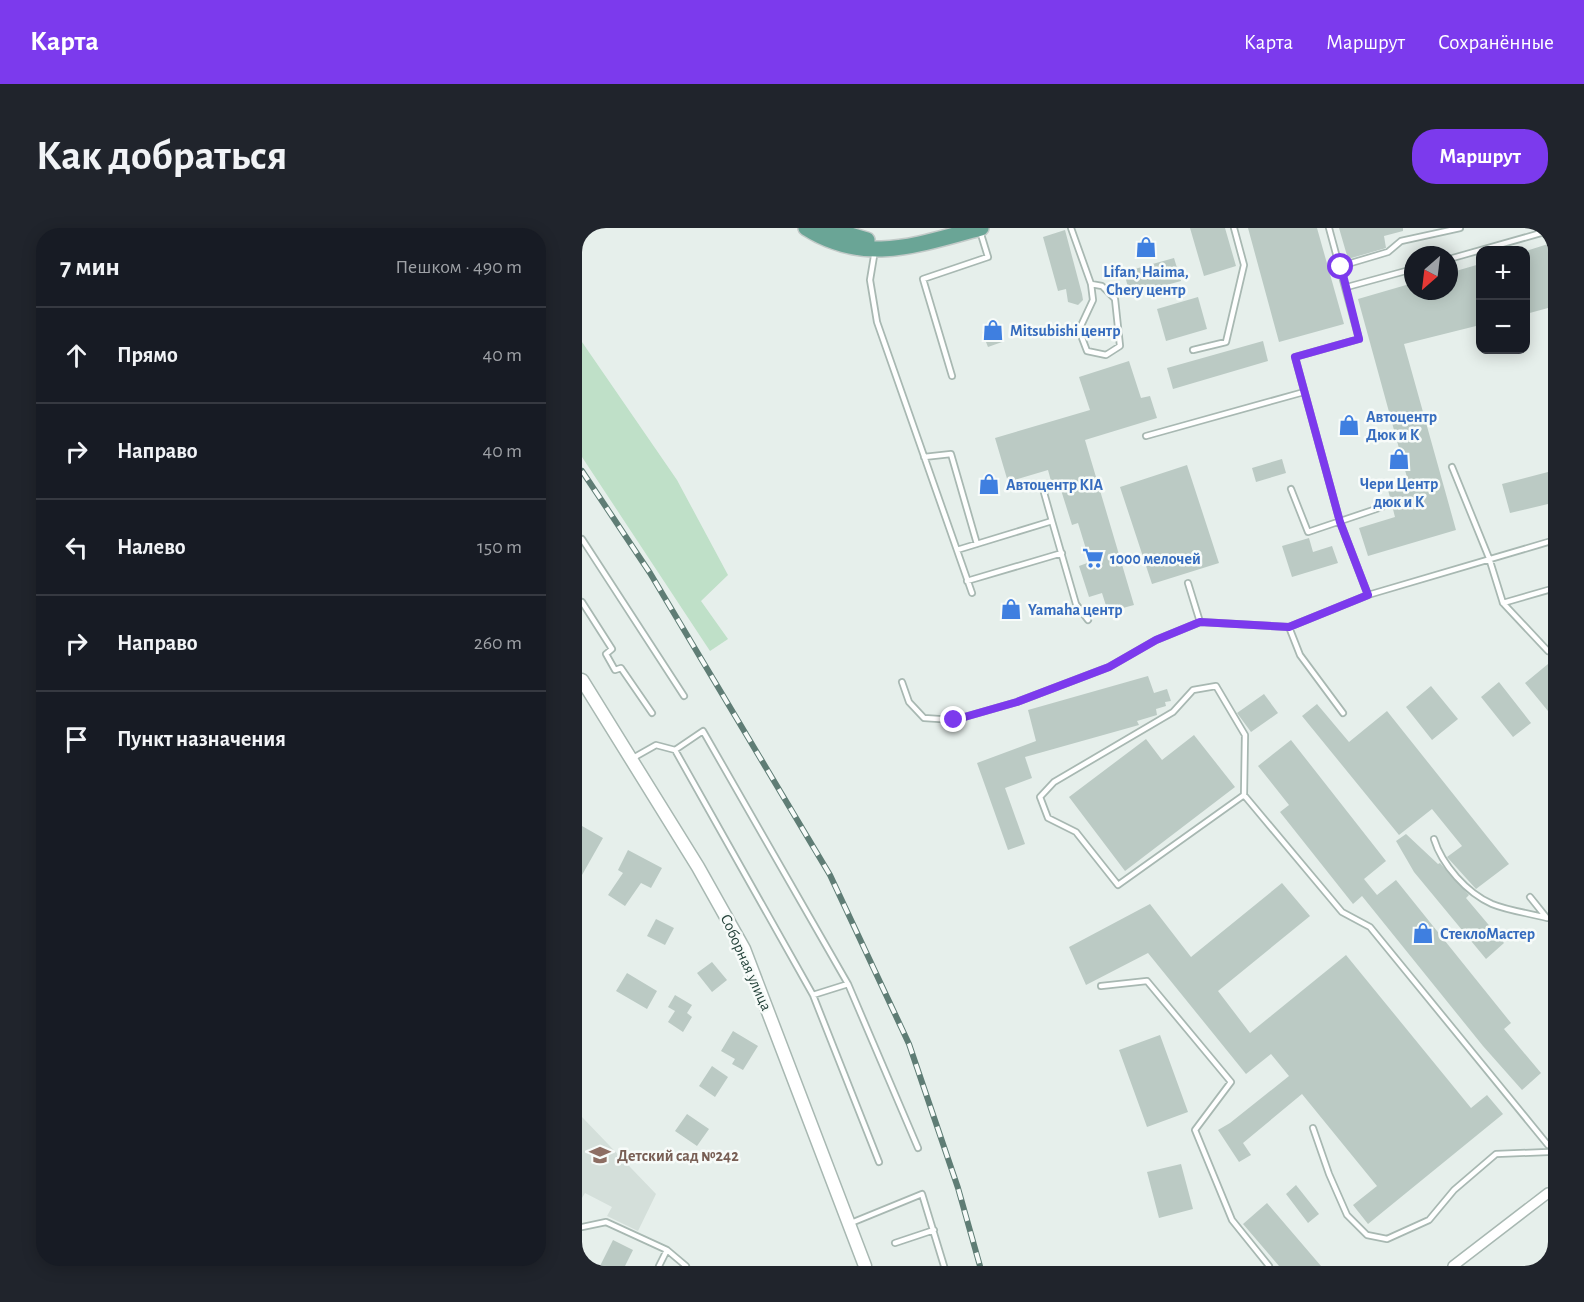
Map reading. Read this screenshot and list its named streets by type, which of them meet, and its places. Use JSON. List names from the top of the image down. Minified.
{"streets":{"street":["Соборная улица"]},"places":{"shop":["Lifan, Haima, Chery центр","Mitsubishi центр","Автоцентр Дюк и К","Чери Центр дюк и К","Автоцентр KIA","Yamaha центр","СтеклоМастер"],"supermarket":["1000 мелочей"],"school or university":["Детский сад №242"]},"north":"bottom left","page":{"header":"Карта","nav":["Карта","Маршрут","Сохранённые"],"buttons":"Маршрут","title":"Как добраться","heading":["7 мин","Пешком · 490 m"],"map_buttons":["+","−"],"list":[["Прямо","40 m"],["Направо","40 m"],["Налево","150 m"],["Направо","260 m"],"Пункт назначения"]}}
